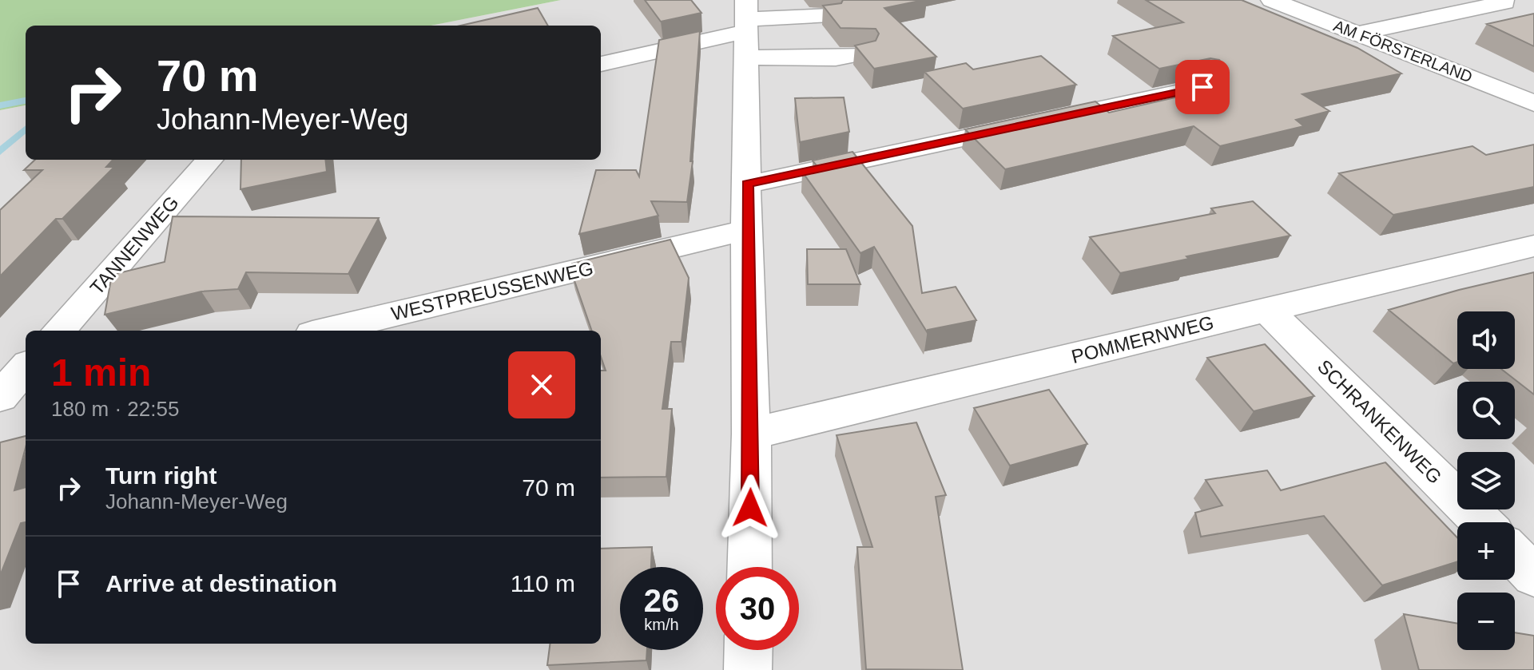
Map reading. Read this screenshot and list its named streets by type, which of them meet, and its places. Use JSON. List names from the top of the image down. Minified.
{"streets":{"street":["AM FÖRSTERLAND","TANNENWEG","WESTPREUSSENWEG","POMMERNWEG","SCHRANKENWEG"]},"crossings":[["POMMERNWEG","SCHRANKENWEG"]],"page":{"turn":["70 m","Johann-Meyer-Weg"],"map_buttons":["+","−"],"heading":["1 min","180 m · 22:55"],"list":[{"name":"Turn right","note":"Johann-Meyer-Weg","value":"70 m"},{"name":"Arrive at destination","value":"110 m"}],"speed":"26 km/h","limit":"30"}}
